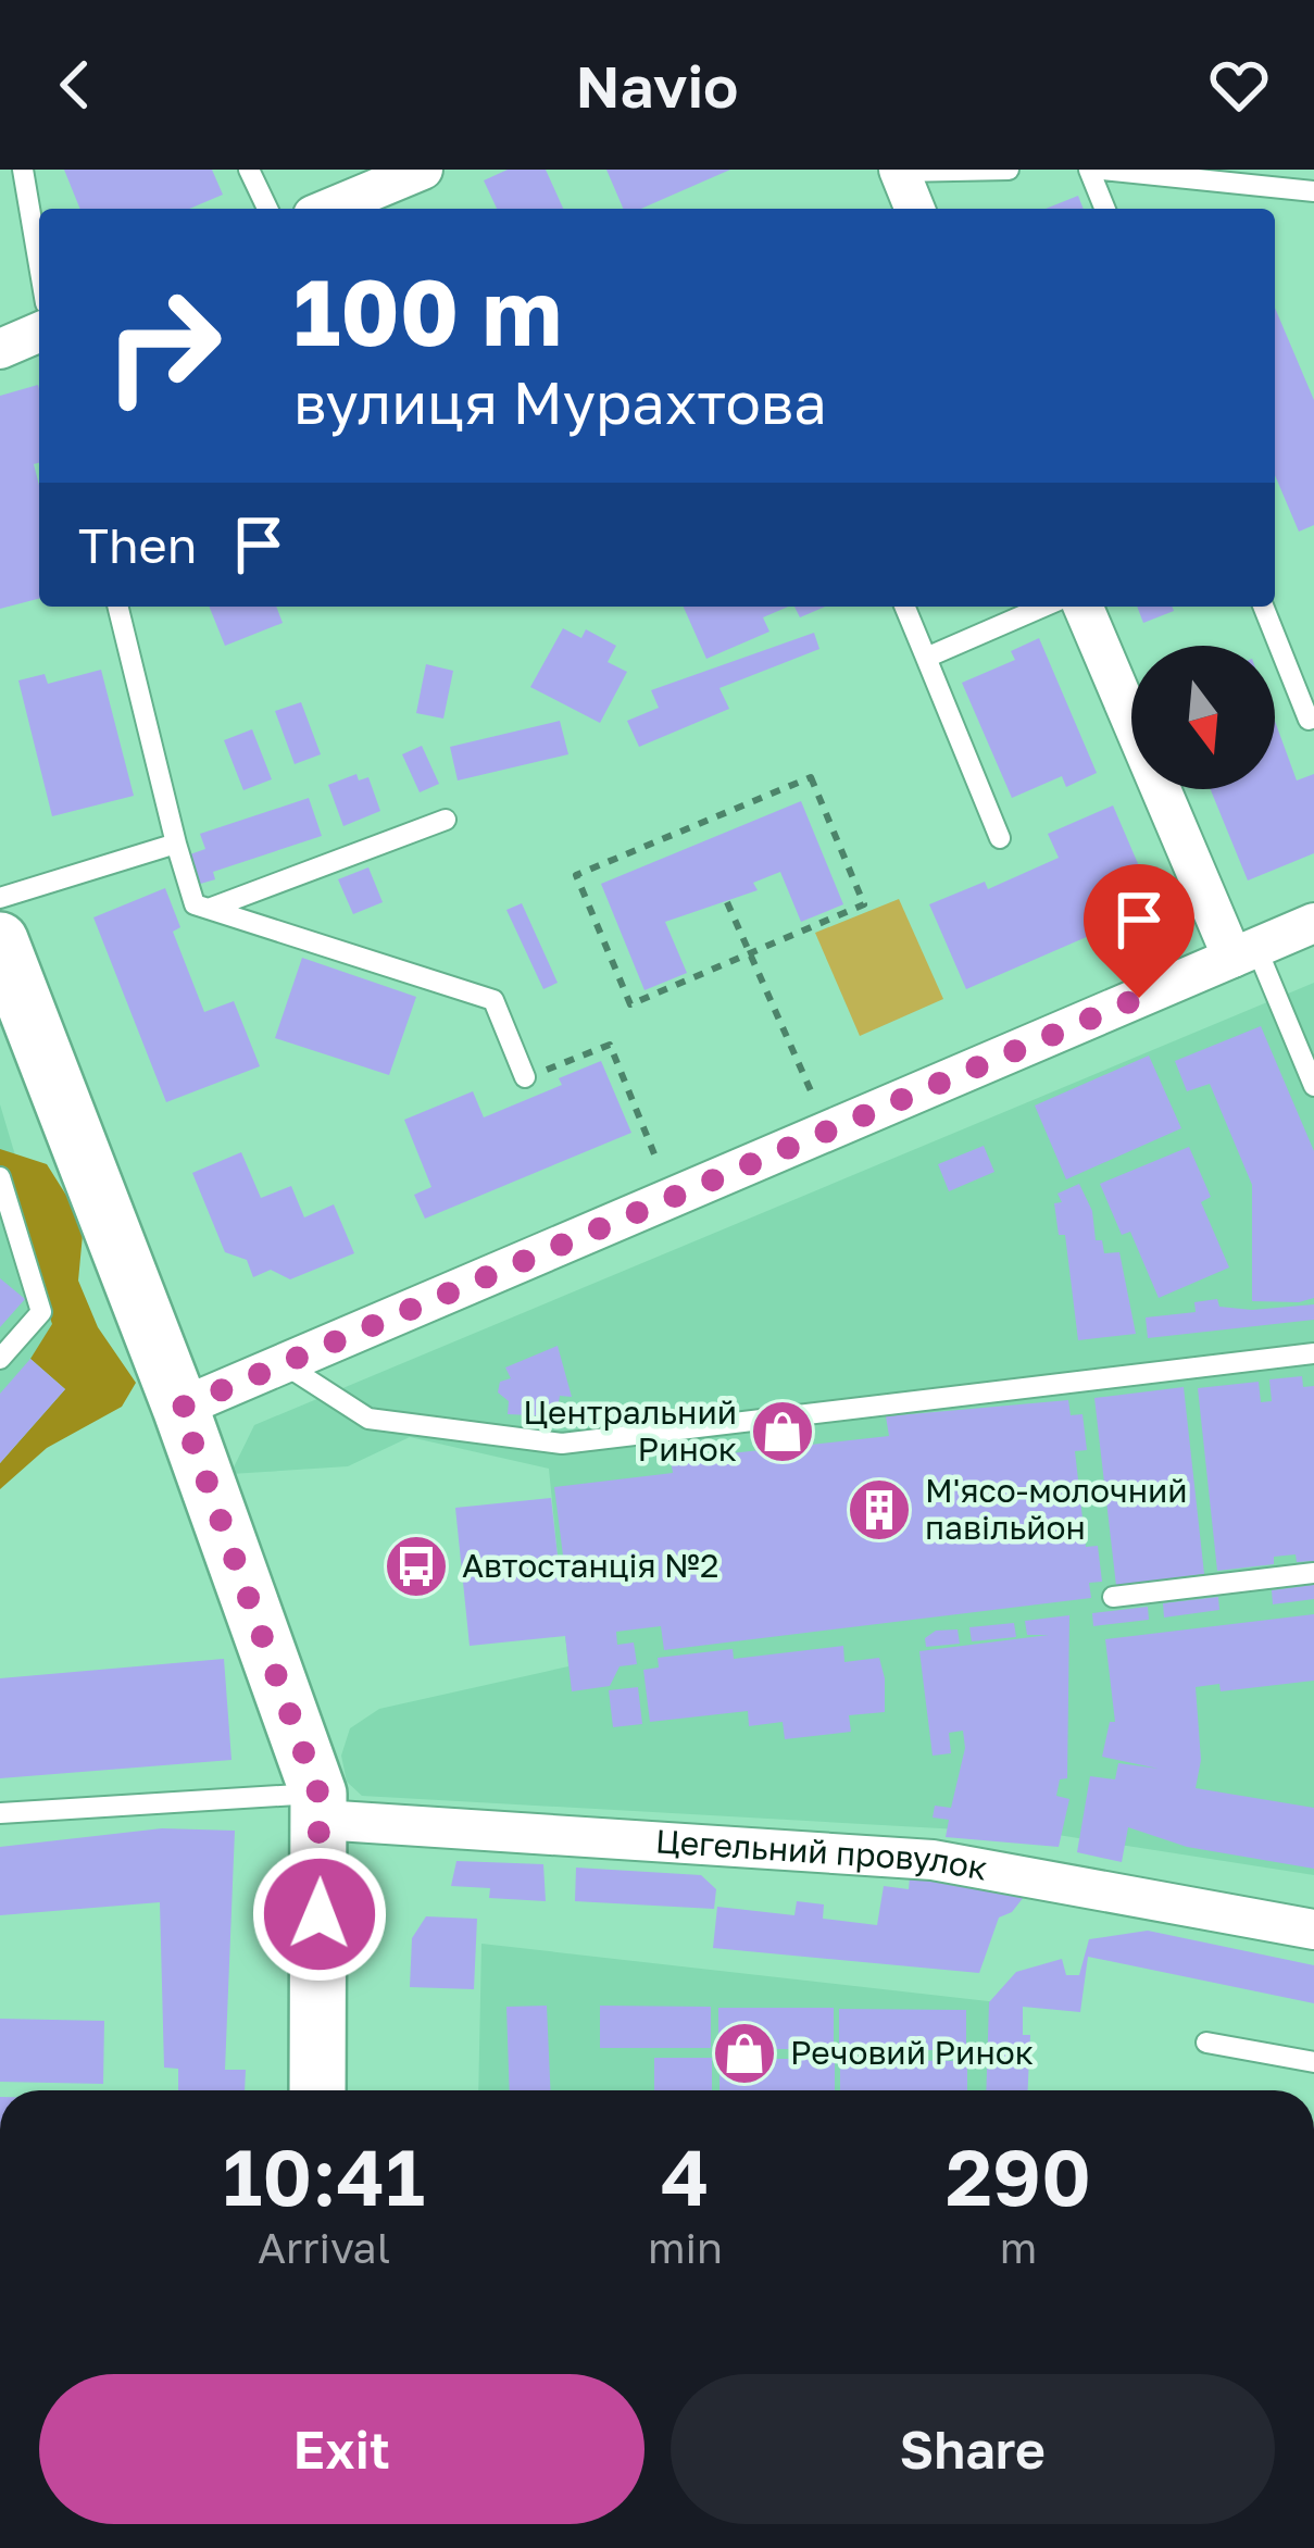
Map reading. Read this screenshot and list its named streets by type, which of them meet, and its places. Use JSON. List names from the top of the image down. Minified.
{"streets":{"street":["Цегельний провулок"]},"places":{"shop":["Центральний Ринок","Речовий Ринок"],"building":["М'ясо-молочний павільйон"],"bus stop":["Автостанція №2"]},"north":"bottom","page":{"header":"Navio","turn":["100 m","вулиця Мурахтова"],"then":"Then","eta":["10:41","Arrival","4","min","290","m"],"buttons":["Exit","Share"]}}
